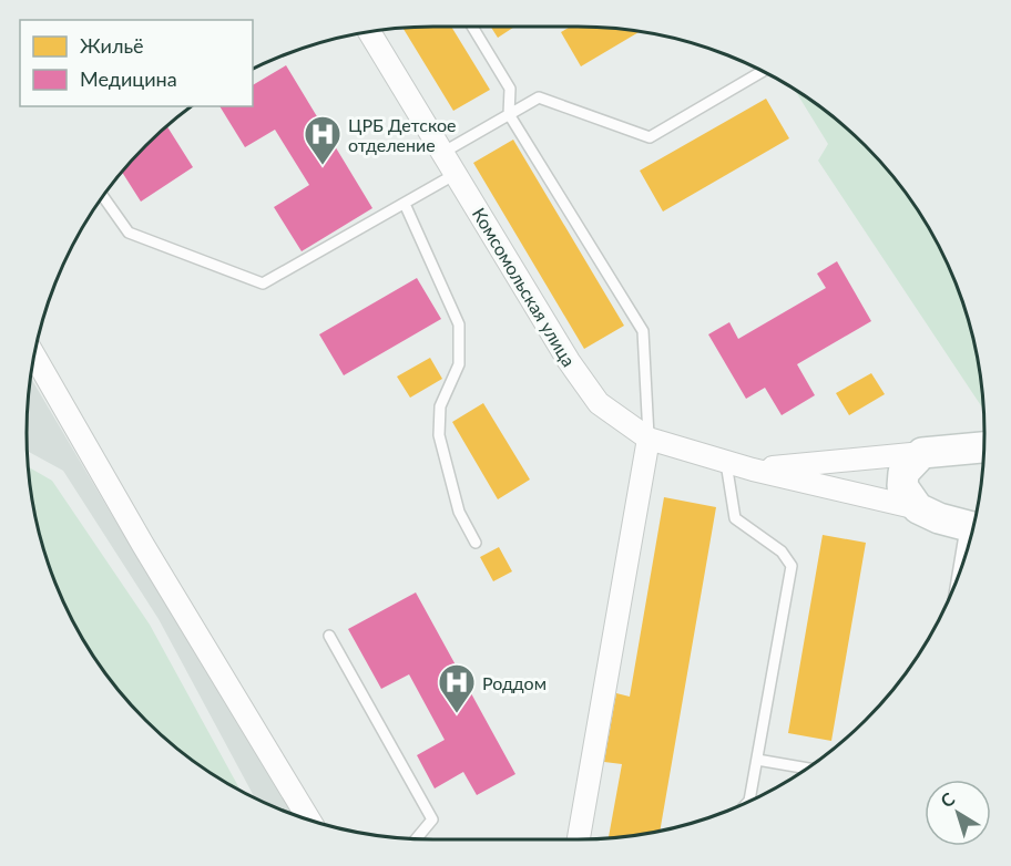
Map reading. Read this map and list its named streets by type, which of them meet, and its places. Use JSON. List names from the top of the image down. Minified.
{"streets":{"street":["Комсомольская улица"]},"places":{"hospital":["ЦРБ Детское отделение","Роддом"]},"legend":["Жильё","Медицина"],"north":"top left"}
